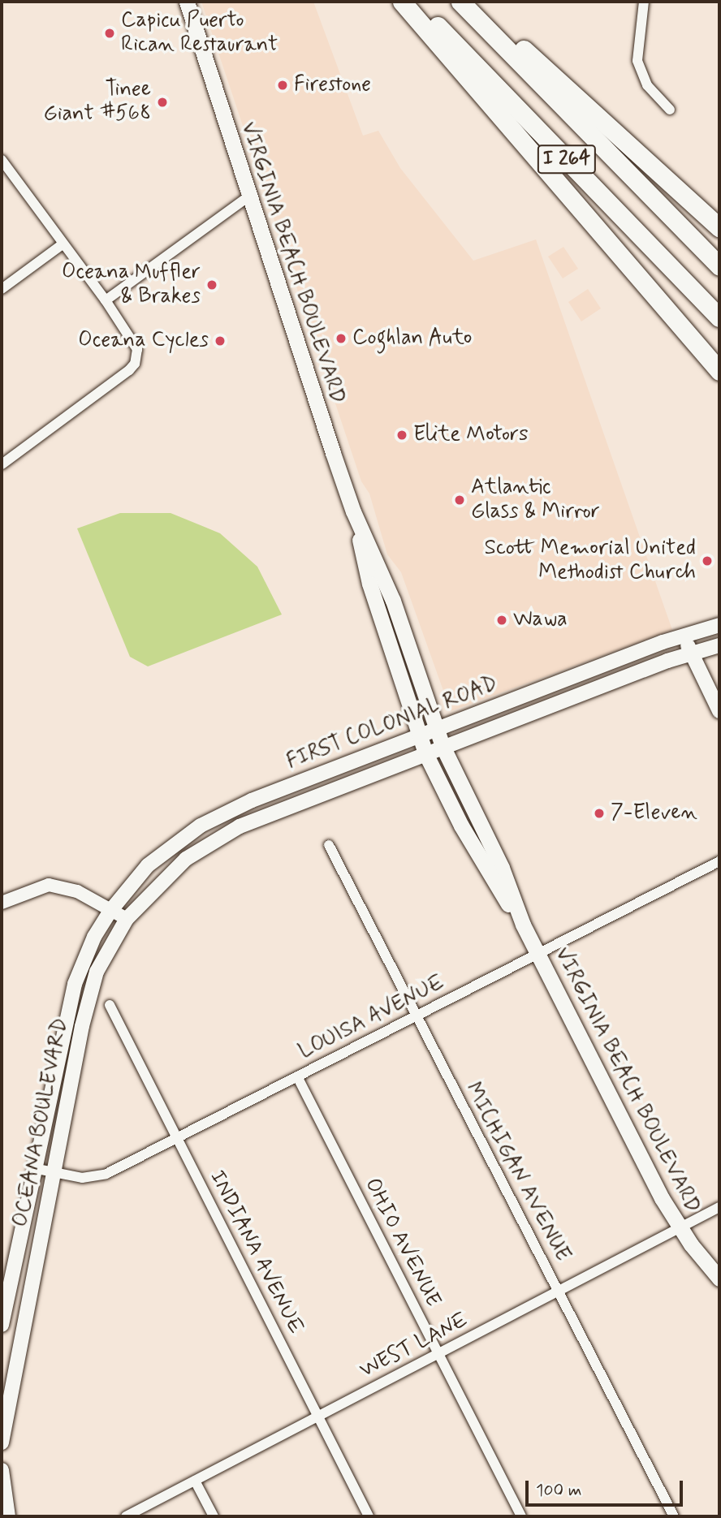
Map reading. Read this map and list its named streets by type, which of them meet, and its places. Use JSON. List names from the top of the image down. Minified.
{"streets":{"highway":["I 264"],"main road":["VIRGINIA BEACH BOULEVARD","FIRST COLONIAL ROAD","OCEANA BOULEVARD"],"street":["LOUISA AVENUE","MICHIGAN AVENUE","OHIO AVENUE","INDIANA AVENUE","WEST LANE"]},"crossings":[["VIRGINIA BEACH BOULEVARD","FIRST COLONIAL ROAD"],["VIRGINIA BEACH BOULEVARD","LOUISA AVENUE"],["VIRGINIA BEACH BOULEVARD","WEST LANE"],["FIRST COLONIAL ROAD","OCEANA BOULEVARD"],["LOUISA AVENUE","OCEANA BOULEVARD"],["LOUISA AVENUE","MICHIGAN AVENUE"],["LOUISA AVENUE","OHIO AVENUE"],["LOUISA AVENUE","INDIANA AVENUE"],["MICHIGAN AVENUE","WEST LANE"],["OHIO AVENUE","WEST LANE"],["INDIANA AVENUE","WEST LANE"]],"places":["Capicu Puerto Rican Restaurant","Firestone","Tinee Giant #568","Oceana Muffler & Brakes","Coghlan Auto","Oceana Cycles","Elite Motors","Atlantic Glass & Mirror","Scott Memorial United Methodist Church","Wawa","7-Eleven"],"scale_bar":"100 m"}
